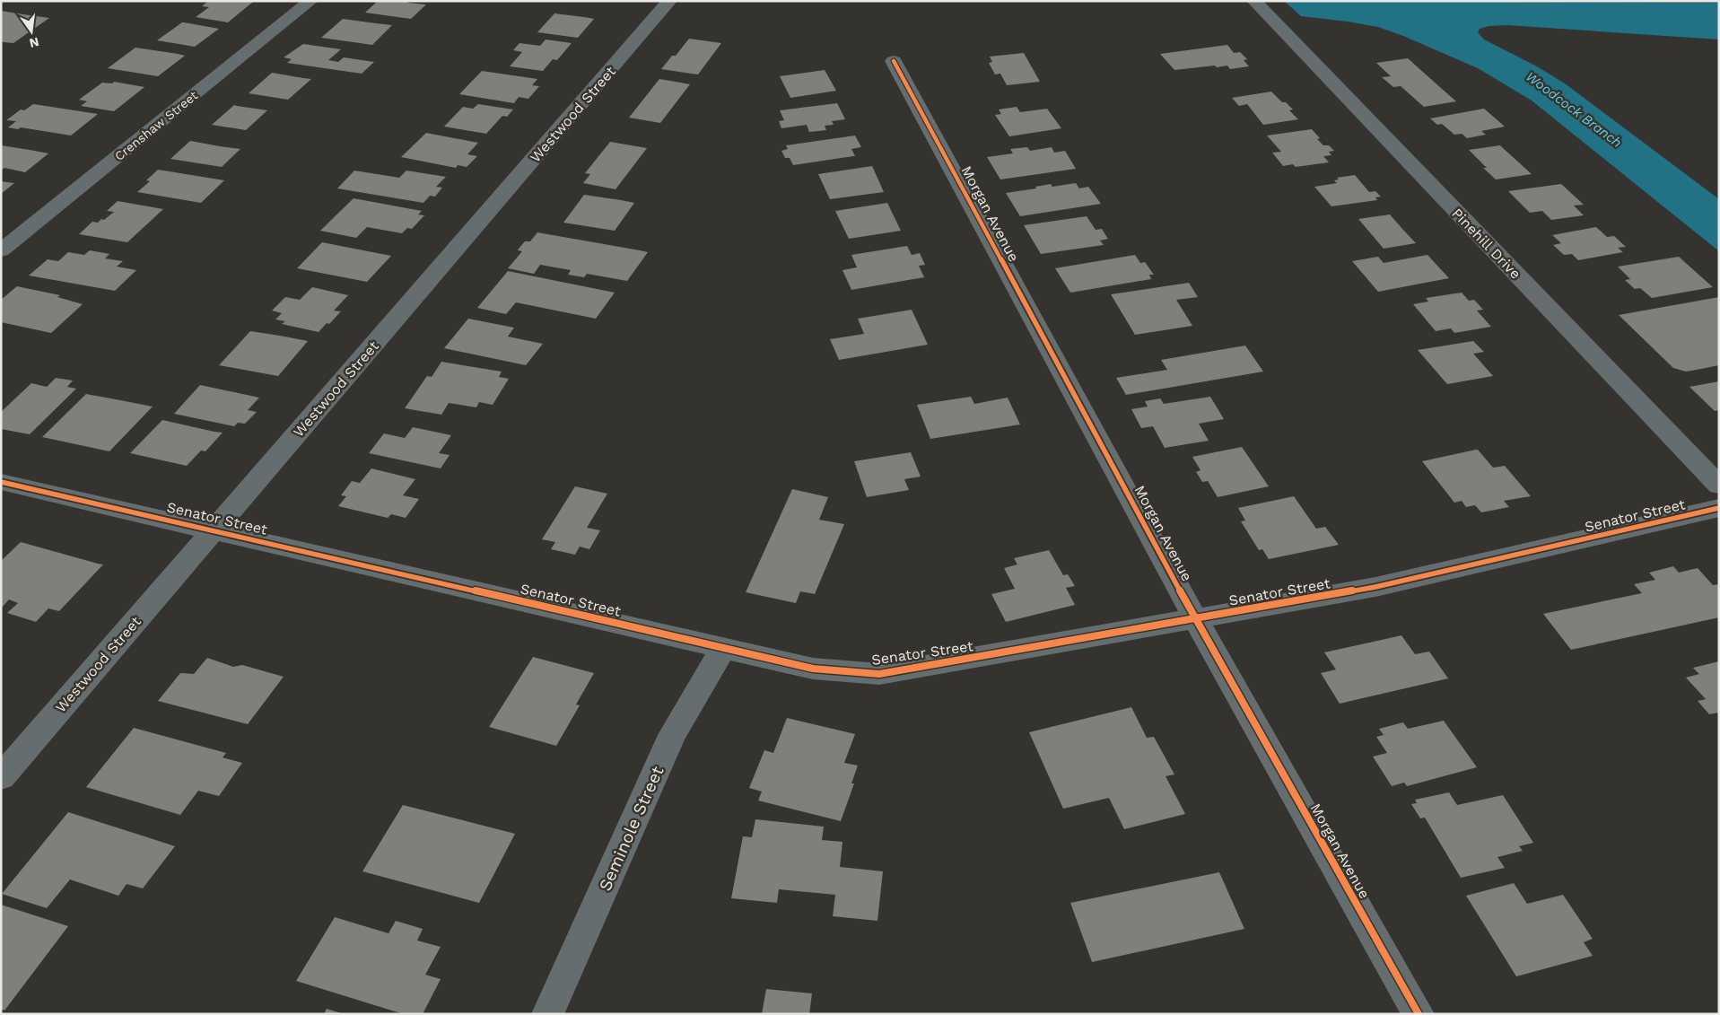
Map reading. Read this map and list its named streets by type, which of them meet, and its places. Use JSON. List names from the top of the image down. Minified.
{"streets":{"street":["Westwood Street","Crenshaw Street","Morgan Avenue","Pinehill Drive","Senator Street","Seminole Street"]},"crossings":[["Westwood Street","Senator Street"],["Morgan Avenue","Senator Street"],["Senator Street","Seminole Street"]],"water":["Woodcock Branch"],"north":"bottom"}
